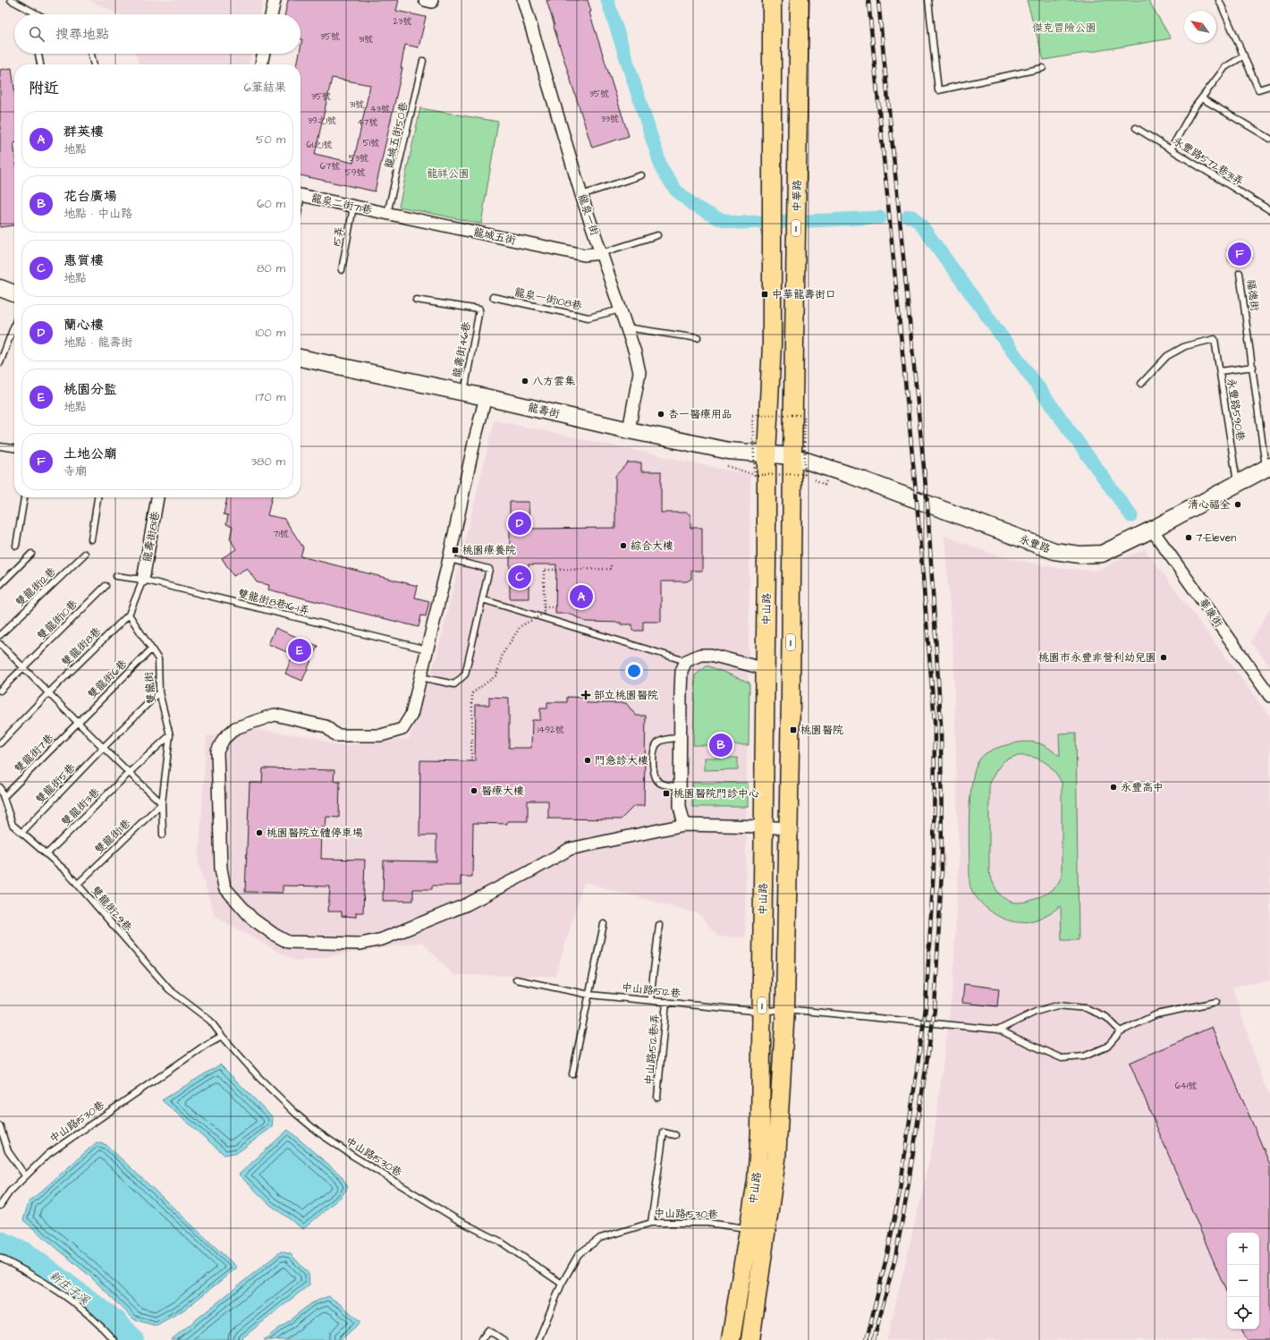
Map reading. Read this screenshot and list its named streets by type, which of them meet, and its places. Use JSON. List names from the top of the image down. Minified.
{"streets":{"main road":["中華路","1","中山路"],"street":["龍泉二街71巷","龍泉一街","龍城五街","龍壽街","龍壽街81巷","永豐路","華康街"],"lane":["龍城五街50巷","永豐路572巷31弄","15弄","福德街","龍泉一街108巷","龍壽街46巷","永豐路590巷","雙龍街12巷","雙龍街8巷16-1弄","雙龍街10巷","雙龍街8巷","雙龍街6巷","雙龍街","雙龍街7巷","雙龍街5巷","雙龍街3巷","雙龍街1巷","雙龍街29巷","中山路1512巷","中山路1512巷1弄","中山路1530巷"]},"crossings":[["龍城五街50巷","龍泉二街71巷"],["龍城五街50巷","龍城五街"],["中華路","龍壽街"],["中華路","永豐路"],["中華路","中山路"],["龍泉二街71巷","15弄"],["龍泉二街71巷","龍城五街"],["龍泉一街","龍城五街"],["龍泉一街","龍泉一街108巷"],["龍泉一街","龍壽街"],["1","龍壽街"],["1","中山路"],["福德街","永豐路"],["龍壽街46巷","龍壽街"],["永豐路590巷","永豐路"],["龍壽街","永豐路"],["龍壽街","中山路"],["龍壽街81巷","雙龍街8巷16-1弄"],["永豐路","中山路"],["永豐路","華康街"],["中山路","中山路1512巷"],["中山路","中山路1530巷"],["雙龍街8巷","雙龍街"],["雙龍街6巷","雙龍街"],["雙龍街6巷","雙龍街7巷"],["雙龍街","雙龍街5巷"],["雙龍街","雙龍街3巷"],["雙龍街","雙龍街1巷"],["雙龍街7巷","雙龍街29巷"],["雙龍街5巷","雙龍街29巷"],["雙龍街3巷","雙龍街29巷"],["雙龍街1巷","雙龍街29巷"],["雙龍街29巷","中山路1530巷"],["中山路1512巷","中山路1512巷1弄"]],"water":["新庄子溪"],"parks":["傑克冒險公園","龍祥公園"],"places":{"transit":["中華龍壽街口","桃園療養院","桃園醫院","桃園醫院門診中心"],"other":["八方雲集","杏一醫療用品","清心福全","7-Eleven","綜合大樓","桃園市永豐非營利幼兒園","門急診大樓","永豐高中","醫療大樓","桃園醫院立體停車場"],"health":["部立桃園醫院"]},"house_numbers":["23號","35號","31號","35號","35號","31號","43號","33號","39之1號","47號","51號","61之1號","53號","67號","59號","71號","1492號","641號"],"north":"top left","page":{"search":"搜尋地點","heading":["附近","6筆結果"],"list":[{"mark":"A","name":"群英樓","note":"地點","value":"50 m"},{"mark":"B","name":"花台廣場","note":"地點 · 中山路","value":"60 m"},{"mark":"C","name":"惠質樓","note":"地點","value":"80 m"},{"mark":"D","name":"蘭心樓","note":"地點 · 龍壽街","value":"100 m"},{"mark":"E","name":"桃園分監","note":"地點","value":"170 m"},{"mark":"F","name":"土地公廟","note":"寺廟","value":"380 m"}],"pins":["F","D","C","A","E","B"],"map_buttons":["+","−"]}}
